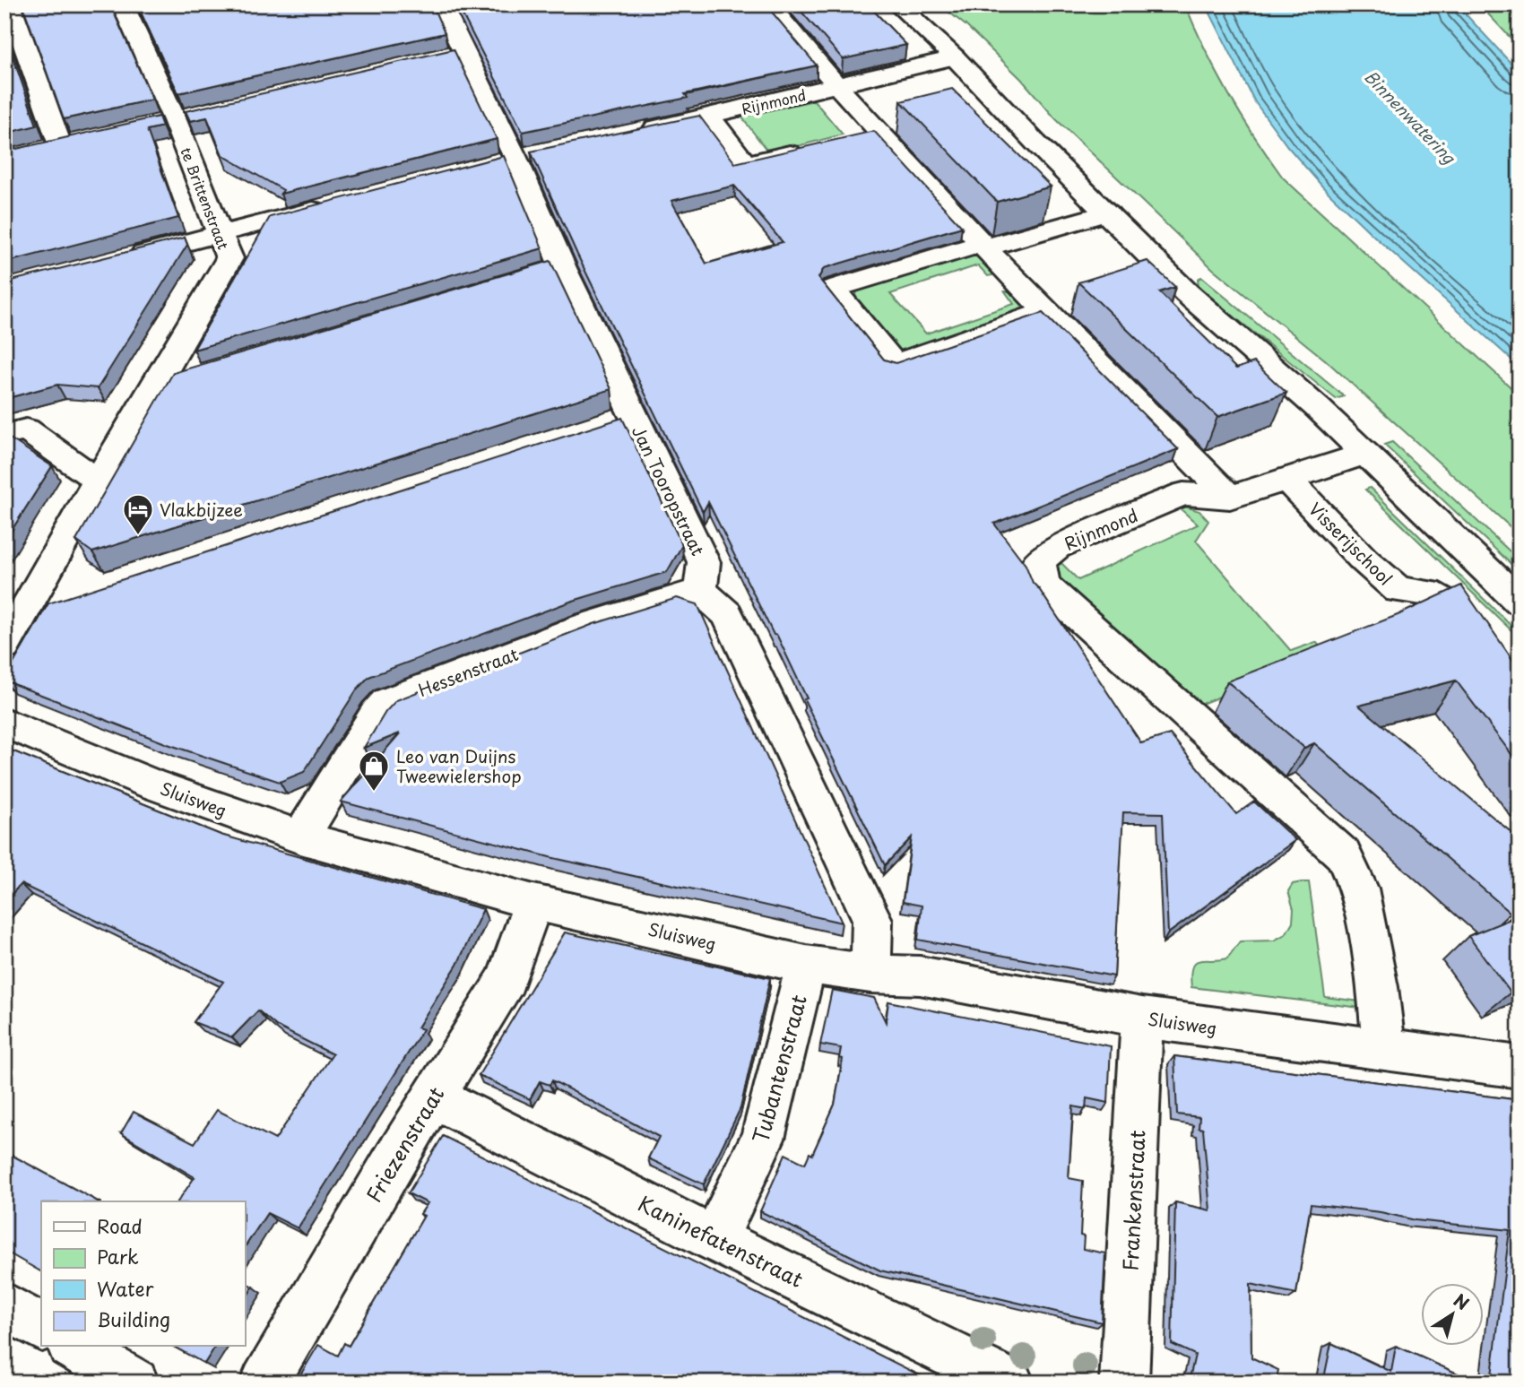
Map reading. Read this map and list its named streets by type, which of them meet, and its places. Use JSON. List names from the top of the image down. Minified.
{"streets":{"street":["Rijnmond","te Brittenstraat","Jan Tooropstraat","Visserijschool","Hessenstraat","Sluisweg","Tubantenstraat","Friezenstraat","Frankenstraat","Kaninefatenstraat"]},"crossings":[["Rijnmond","Sluisweg"],["Jan Tooropstraat","Hessenstraat"],["Hessenstraat","Sluisweg"],["Sluisweg","Tubantenstraat"],["Sluisweg","Friezenstraat"],["Sluisweg","Frankenstraat"],["Tubantenstraat","Kaninefatenstraat"],["Friezenstraat","Kaninefatenstraat"]],"water":["Binnenwatering"],"places":{"hotel":["Vlakbijzee"],"shop":["Leo van Duijns Tweewielershop"]},"legend":["Road","Park","Water","Building"],"north":"top right"}
